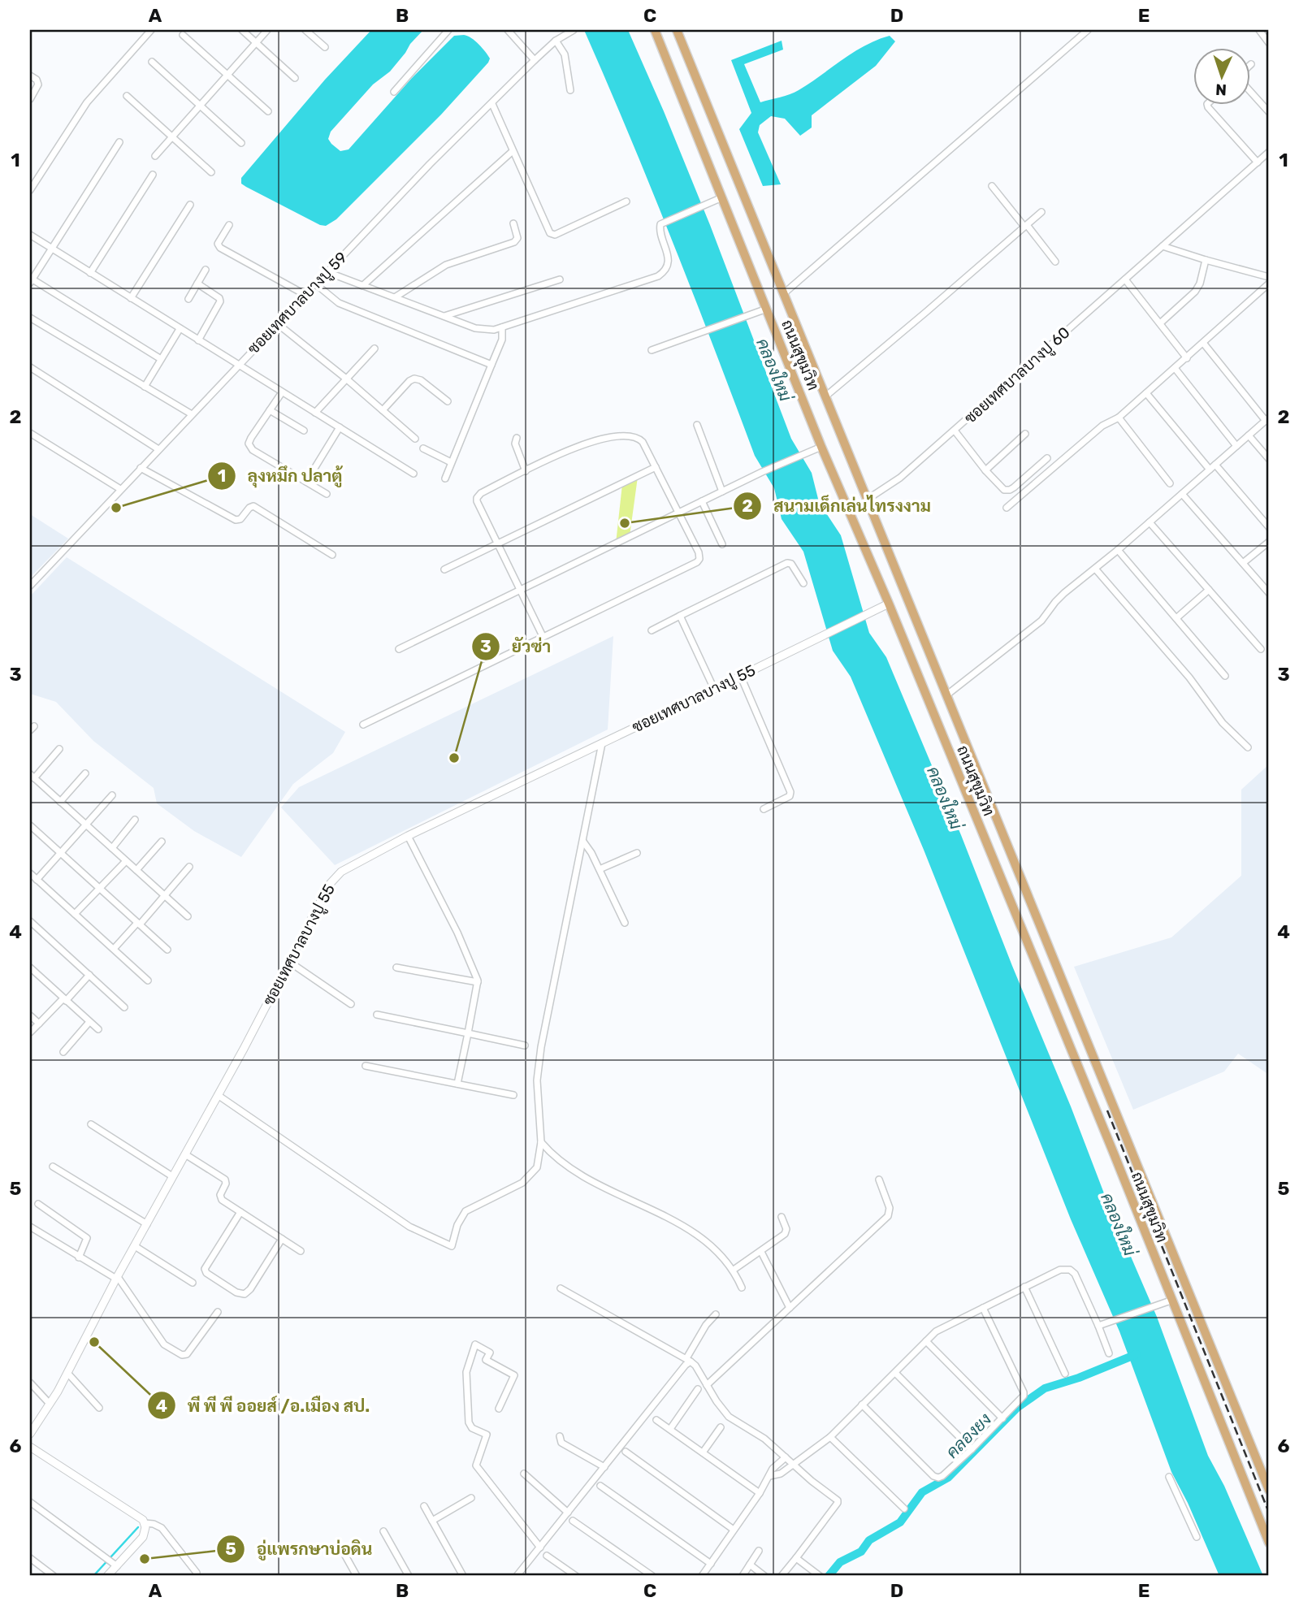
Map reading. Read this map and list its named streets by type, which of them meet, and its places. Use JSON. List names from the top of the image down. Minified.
{"streets":{"highway":["ถนนสุขุมวิท"],"street":["ซอยเทศบาลบางปู 59","ซอยเทศบาลบางปู 60","ซอยเทศบาลบางปู 55"]},"crossings":[["ถนนสุขุมวิท","ซอยเทศบาลบางปู 60"],["ถนนสุขุมวิท","ซอยเทศบาลบางปู 55"]],"water":["คลองใหม่","คลองยง"],"places":["ลุงหมึก ปลาตู้","สนามเด็กเล่นไทรงงาม","ยัวซ่า","พี พี พี ออยส์ /อ.เมือง สป.","อู่แพรกษาบ่อดิน"],"north":"bottom","grid":{"columns":["A","B","C","D","E"],"rows":["1","2","3","4","5","6"]}}
